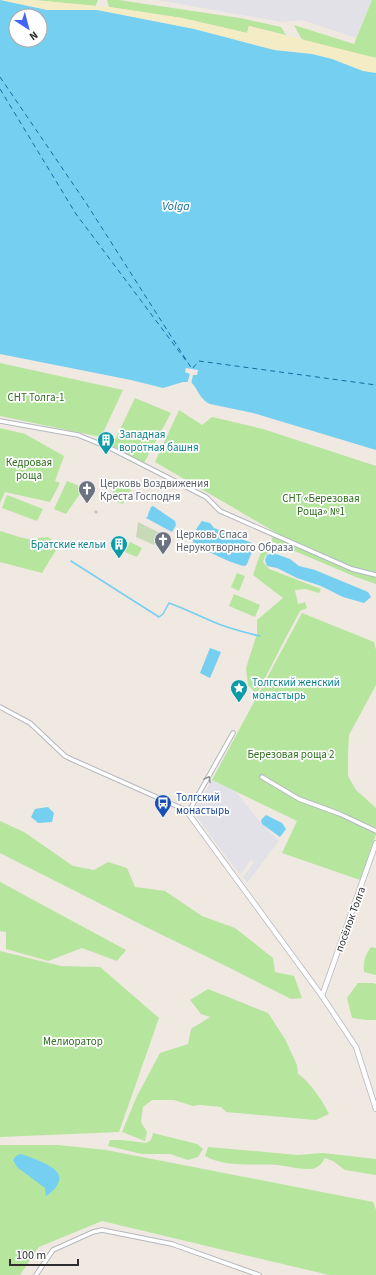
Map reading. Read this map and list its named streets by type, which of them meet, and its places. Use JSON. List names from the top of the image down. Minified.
{"streets":{"street":["посёлок Толга"]},"water":["Volga"],"parks":["СНТ Толга-1","Кедровая роща","СНТ «Березовая Роща» №1","Березовая роща 2","Мелиоратор"],"places":{"building":["Западная воротная башня","Братские кельи"],"church":["Церковь Воздвижения Креста Господня","Церковь Спаса Нерукотворного Образа"],"place":["Толгский женский монастырь"],"bus stop":["Толгский монастырь"]},"scale_bar":"100 m","north":"bottom right"}
